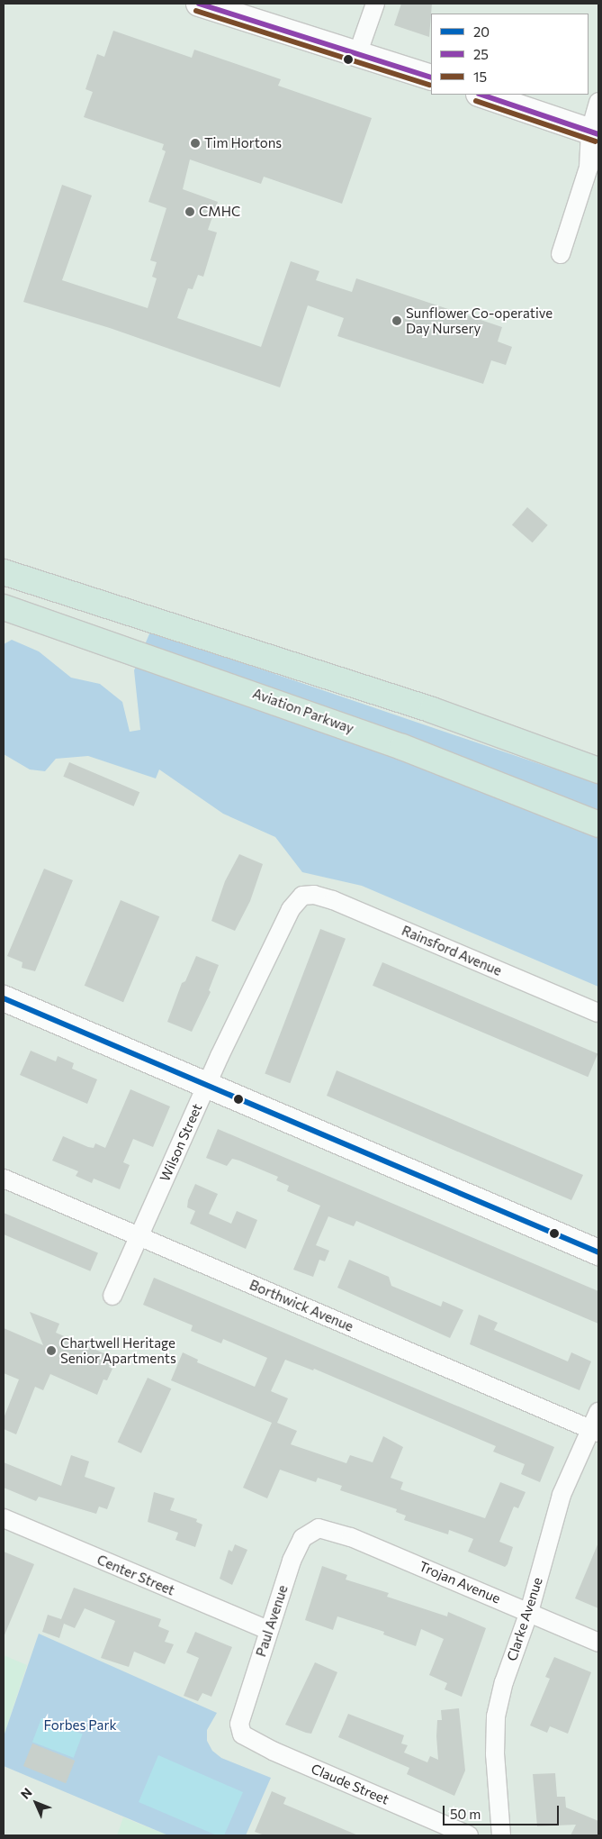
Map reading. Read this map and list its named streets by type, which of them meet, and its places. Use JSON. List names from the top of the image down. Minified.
{"streets":{"main road":["Aviation Parkway"],"street":["Rainsford Avenue","Wilson Street","Borthwick Avenue","Center Street","Trojan Avenue","Clarke Avenue","Paul Avenue","Claude Street"]},"crossings":[["Rainsford Avenue","Wilson Street"],["Wilson Street","Borthwick Avenue"],["Borthwick Avenue","Clarke Avenue"],["Center Street","Paul Avenue"],["Trojan Avenue","Clarke Avenue"],["Trojan Avenue","Paul Avenue"],["Paul Avenue","Claude Street"]],"parks":["Forbes Park"],"places":["Tim Hortons","CMHC","Sunflower Co-operative Day Nursery","Chartwell Heritage Senior Apartments"],"lines":["transit line 25","transit line 15","transit line 20"],"legend":["20","25","15"],"scale_bar":"50 m","north":"top left"}
